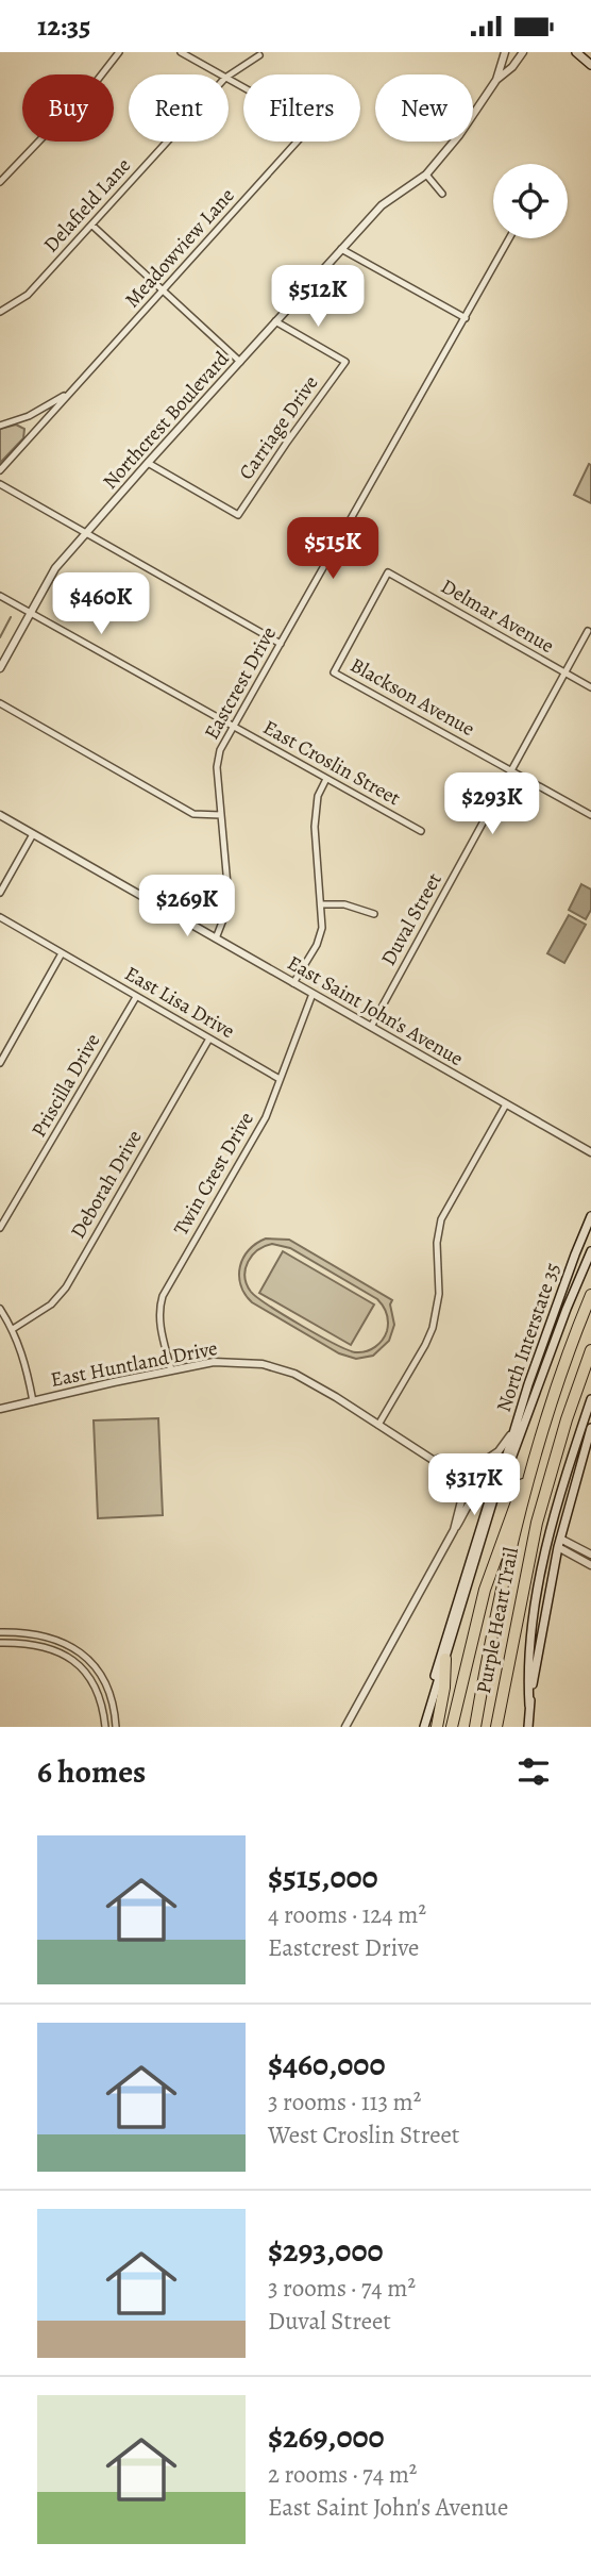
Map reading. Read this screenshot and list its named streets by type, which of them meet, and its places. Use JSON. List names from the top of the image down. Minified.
{"streets":{"highway":["Purple Heart Trail"],"main road":["North Interstate 35"],"street":["Delafield Lane","Meadowview Lane","Northcrest Boulevard","Carriage Drive","Delmar Avenue","Eastcrest Drive","Blackson Avenue","East Croslin Street","Duval Street","East Lisa Drive","East Saint John's Avenue","Priscilla Drive","Twin Crest Drive","Deborah Drive","East Huntland Drive"]},"crossings":[["Northcrest Boulevard","Carriage Drive"],["Northcrest Boulevard","East Croslin Street"],["Delmar Avenue","Blackson Avenue"],["Delmar Avenue","Duval Street"],["Eastcrest Drive","East Croslin Street"],["Eastcrest Drive","East Saint John's Avenue"],["Blackson Avenue","Duval Street"],["Duval Street","East Saint John's Avenue"],["East Lisa Drive","Priscilla Drive"],["East Lisa Drive","Twin Crest Drive"],["East Lisa Drive","Deborah Drive"],["East Saint John's Avenue","Twin Crest Drive"],["Twin Crest Drive","East Huntland Drive"]],"page":{"status":"12:35","chip":["Buy","Rent","Filters","New"],"price":["$512K","$515K","$460K","$293K","$269K","$317K"],"heading":"6 homes","list":[{"name":"$515,000","note":"4 rooms · 124 m² · Eastcrest Drive"},{"name":"$460,000","note":"3 rooms · 113 m² · West Croslin Street"},{"name":"$293,000","note":"3 rooms · 74 m² · Duval Street"},{"name":"$269,000","note":"2 rooms · 74 m² · East Saint John's Avenue"}]}}
